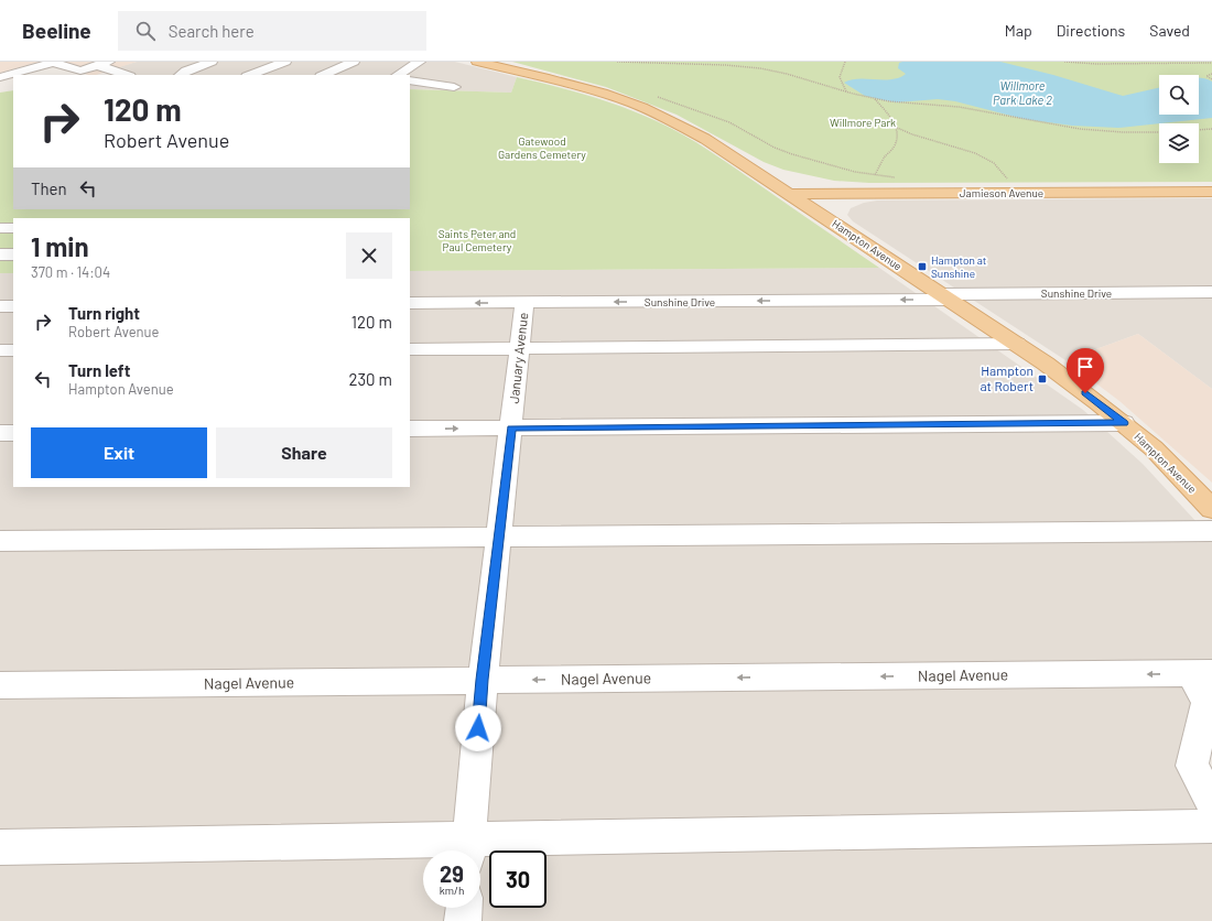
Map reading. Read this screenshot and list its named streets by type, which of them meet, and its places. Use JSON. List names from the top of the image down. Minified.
{"streets":{"main road":["Jamieson Avenue","Hampton Avenue"],"street":["Sunshine Drive","January Avenue","Nagel Avenue"]},"crossings":[["Jamieson Avenue","Hampton Avenue"],["Hampton Avenue","Sunshine Drive"],["Sunshine Drive","January Avenue"],["January Avenue","Nagel Avenue"]],"water":["Willmore Park Lake 2"],"parks":["Willmore Park","Gatewood Gardens Cemetery","Saints Peter and Paul Cemetery"],"places":{"transit":["Hampton at Sunshine","Hampton at Robert"]},"page":{"header":"Beeline","search":"Search here","nav":["Map","Directions","Saved"],"turn":["120 m","Robert Avenue"],"then":"Then","heading":["1 min","370 m · 14:04"],"list":[{"name":"Turn right","note":"Robert Avenue","value":"120 m"},{"name":"Turn left","note":"Hampton Avenue","value":"230 m"}],"buttons":["Exit","Share"],"speed":"29 km/h","limit":"30"}}
